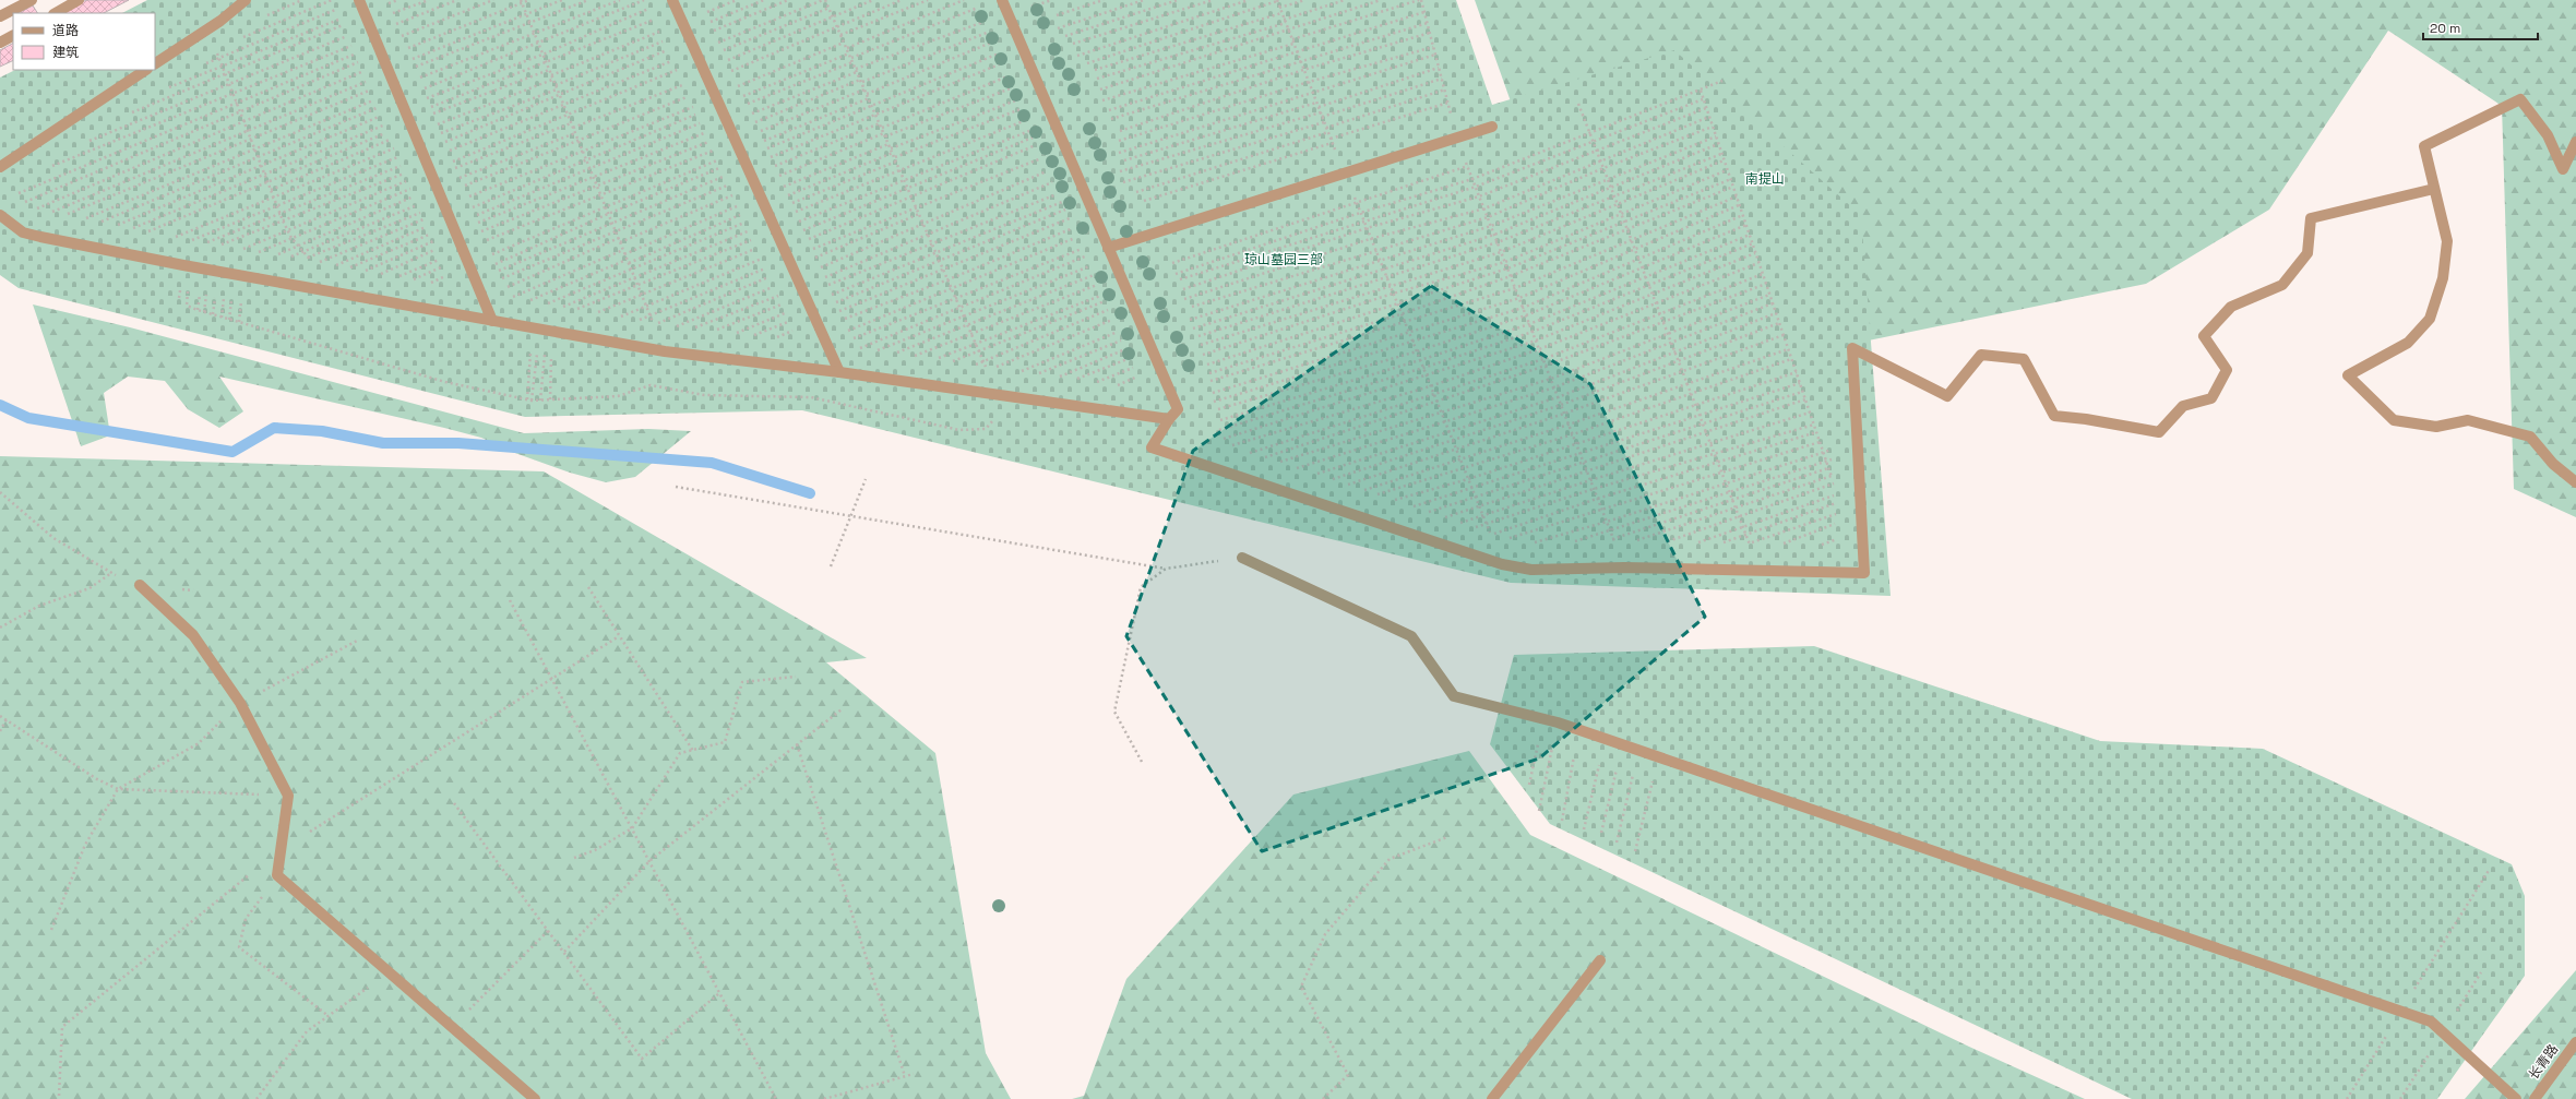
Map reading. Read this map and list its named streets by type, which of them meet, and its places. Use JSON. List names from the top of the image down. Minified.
{"streets":{"street":["长青路"]},"parks":["南提山","琼山墓园三部"],"legend":["道路","建筑"],"scale_bar":"20 m"}
